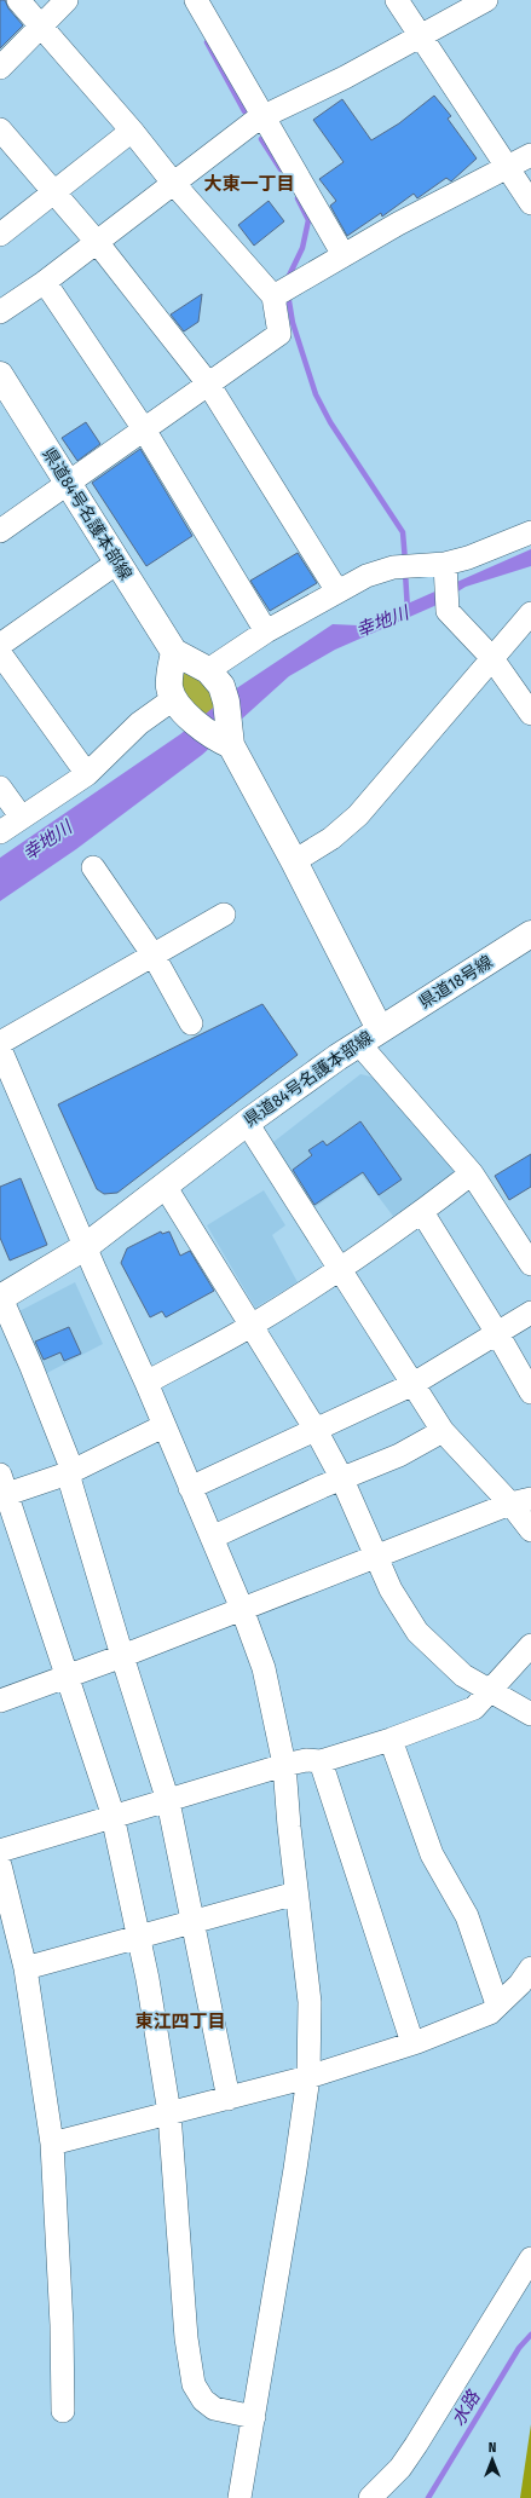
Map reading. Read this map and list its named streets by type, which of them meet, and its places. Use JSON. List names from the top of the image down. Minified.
{"streets":{"main road":["県道84号名護本部線","県道18号線"]},"crossings":[["県道84号名護本部線","県道18号線"]],"districts":["大東一丁目","東江四丁目"],"water":["幸地川","水路"],"north":"top"}
